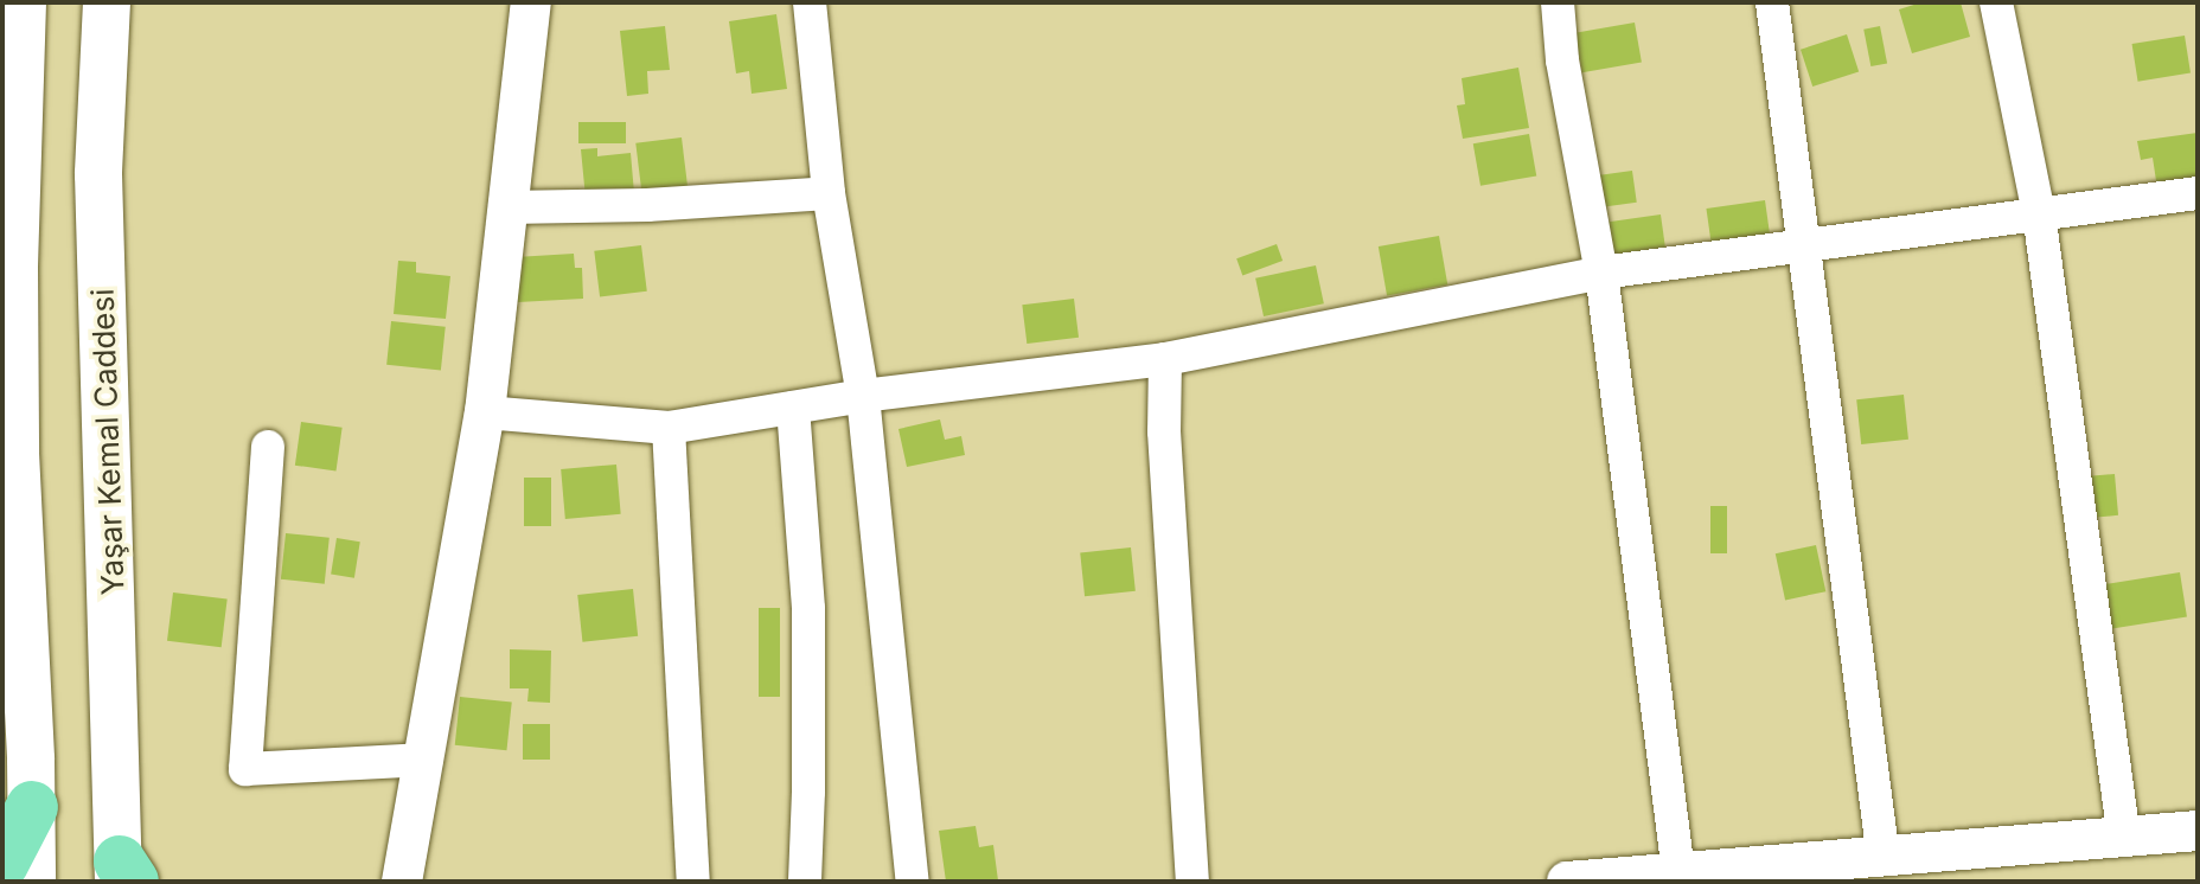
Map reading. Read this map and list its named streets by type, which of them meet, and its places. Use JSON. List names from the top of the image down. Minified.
{"streets":{"main road":["Yaşar Kemal Caddesi"]}}
